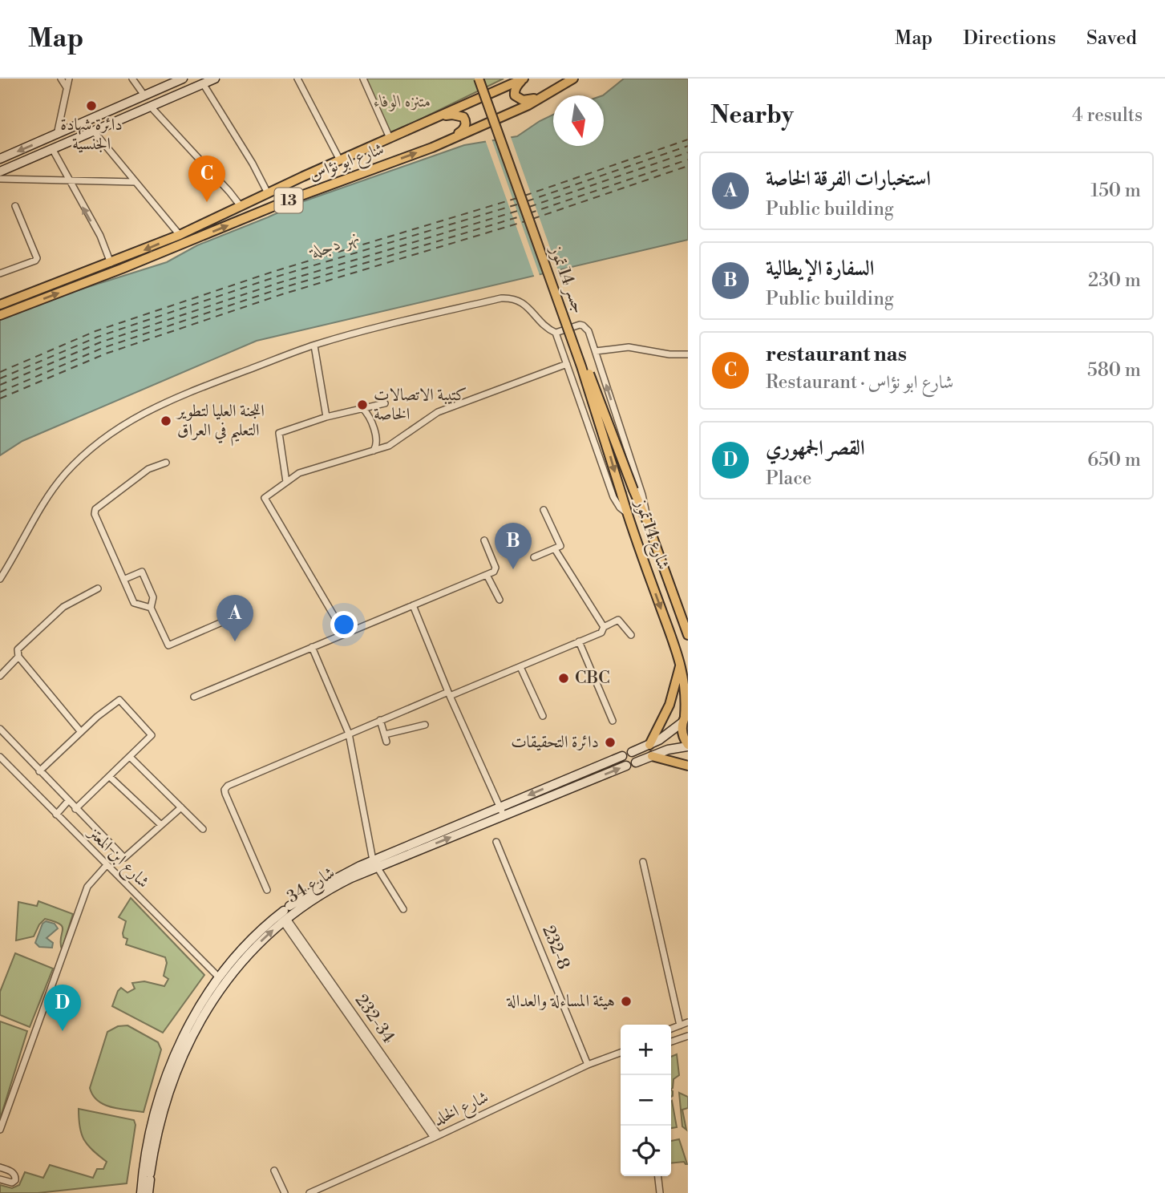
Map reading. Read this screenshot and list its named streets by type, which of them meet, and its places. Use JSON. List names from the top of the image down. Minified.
{"streets":{"main road":["شارع ابو نؤاس","13","جسر 14 تموز","شارع 14 تموز","شارع 34"],"street":["شارع ابن المعتز","232-8","232-34","شارع الخلد"]},"crossings":[["جسر 14 تموز","شارع 14 تموز"],["شارع ابن المعتز","شارع 34"],["شارع 34","232-34"],["232-8","شارع الخلد"],["232-34","شارع الخلد"]],"water":["نهر دجلة"],"parks":["متنزه الوفاء"],"places":["دائرة شهادة الجنسية","كتيبة الاتصالات الخاصة","اللجنة العليا لتطوير التعليم في العراق","CBC","دائرة التحقيقات","هيئة المساءلة والعدالة"],"north":"bottom","page":{"header":"Map","nav":["Map","Directions","Saved"],"heading":["Nearby","4 results"],"list":[{"mark":"A","name":"استخبارات الفرقة الخاصة","note":"Public building","value":"150 m"},{"mark":"B","name":"السفارة الإيطالية","note":"Public building","value":"230 m"},{"mark":"C","name":"restaurant nas","note":"Restaurant · شارع ابو نؤاس","value":"580 m"},{"mark":"D","name":"القصر الجمهوري","note":"Place","value":"650 m"}],"pins":["C","B","A","D"],"map_buttons":["+","−"]}}
